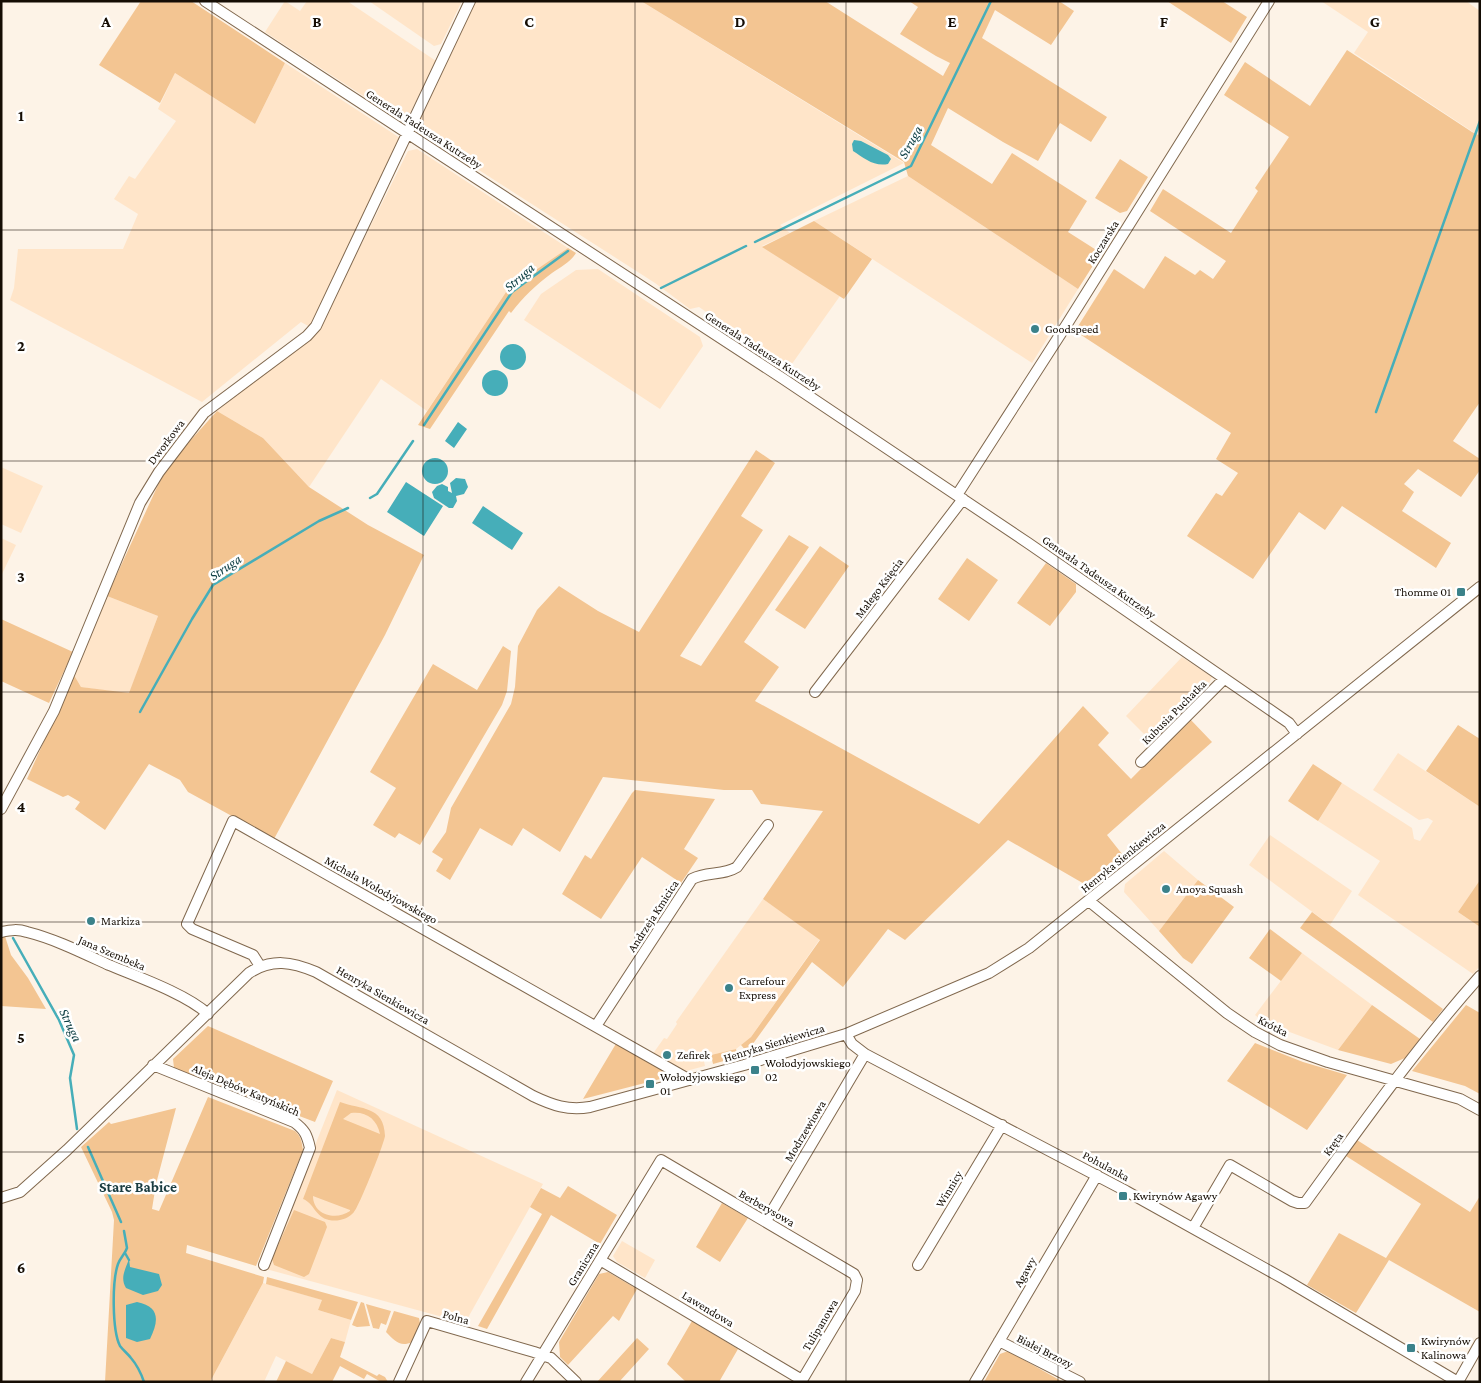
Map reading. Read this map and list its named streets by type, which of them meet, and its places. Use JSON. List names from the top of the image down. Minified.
{"streets":{"street":["Generała Tadeusza Kutrzeby","Koczarska","Dworkowa","Małego Księcia","Kubusia Puchatka","Henryka Sienkiewicza","Michała Wołodyjowskiego","Andrzeja Kmicica","Jana Szembeka","Krótka","Aleja Dębów Katyńskich","Modrzewiowa","Kręta","Pohulanka","Winnicy","Berberysowa","Graniczna","Agawy","Lawendowa","Polna","Tulipanowa","Białej Brzozy"]},"crossings":[["Generała Tadeusza Kutrzeby","Koczarska"],["Generała Tadeusza Kutrzeby","Dworkowa"],["Generała Tadeusza Kutrzeby","Małego Księcia"],["Generała Tadeusza Kutrzeby","Kubusia Puchatka"],["Generała Tadeusza Kutrzeby","Henryka Sienkiewicza"],["Koczarska","Małego Księcia"],["Henryka Sienkiewicza","Michała Wołodyjowskiego"],["Henryka Sienkiewicza","Krótka"],["Henryka Sienkiewicza","Pohulanka"],["Michała Wołodyjowskiego","Andrzeja Kmicica"],["Krótka","Kręta"],["Modrzewiowa","Pohulanka"],["Modrzewiowa","Berberysowa"],["Kręta","Pohulanka"],["Pohulanka","Winnicy"],["Pohulanka","Agawy"],["Berberysowa","Graniczna"],["Berberysowa","Tulipanowa"],["Graniczna","Lawendowa"],["Graniczna","Polna"],["Agawy","Białej Brzozy"],["Lawendowa","Tulipanowa"]],"districts":["Stare Babice"],"water":["Struga"],"places":{"other":["Goodspeed","Anoya Squash","Markiza","Carrefour Express","Zefirek"],"transit":["Thomme 01","Wołodyjowskiego 02","Wołodyjowskiego 01","Kwirynów Agawy","Kwirynów Kalinowa"]},"grid":{"columns":["A","B","C","D","E","F","G"],"rows":["1","2","3","4","5","6"]}}
